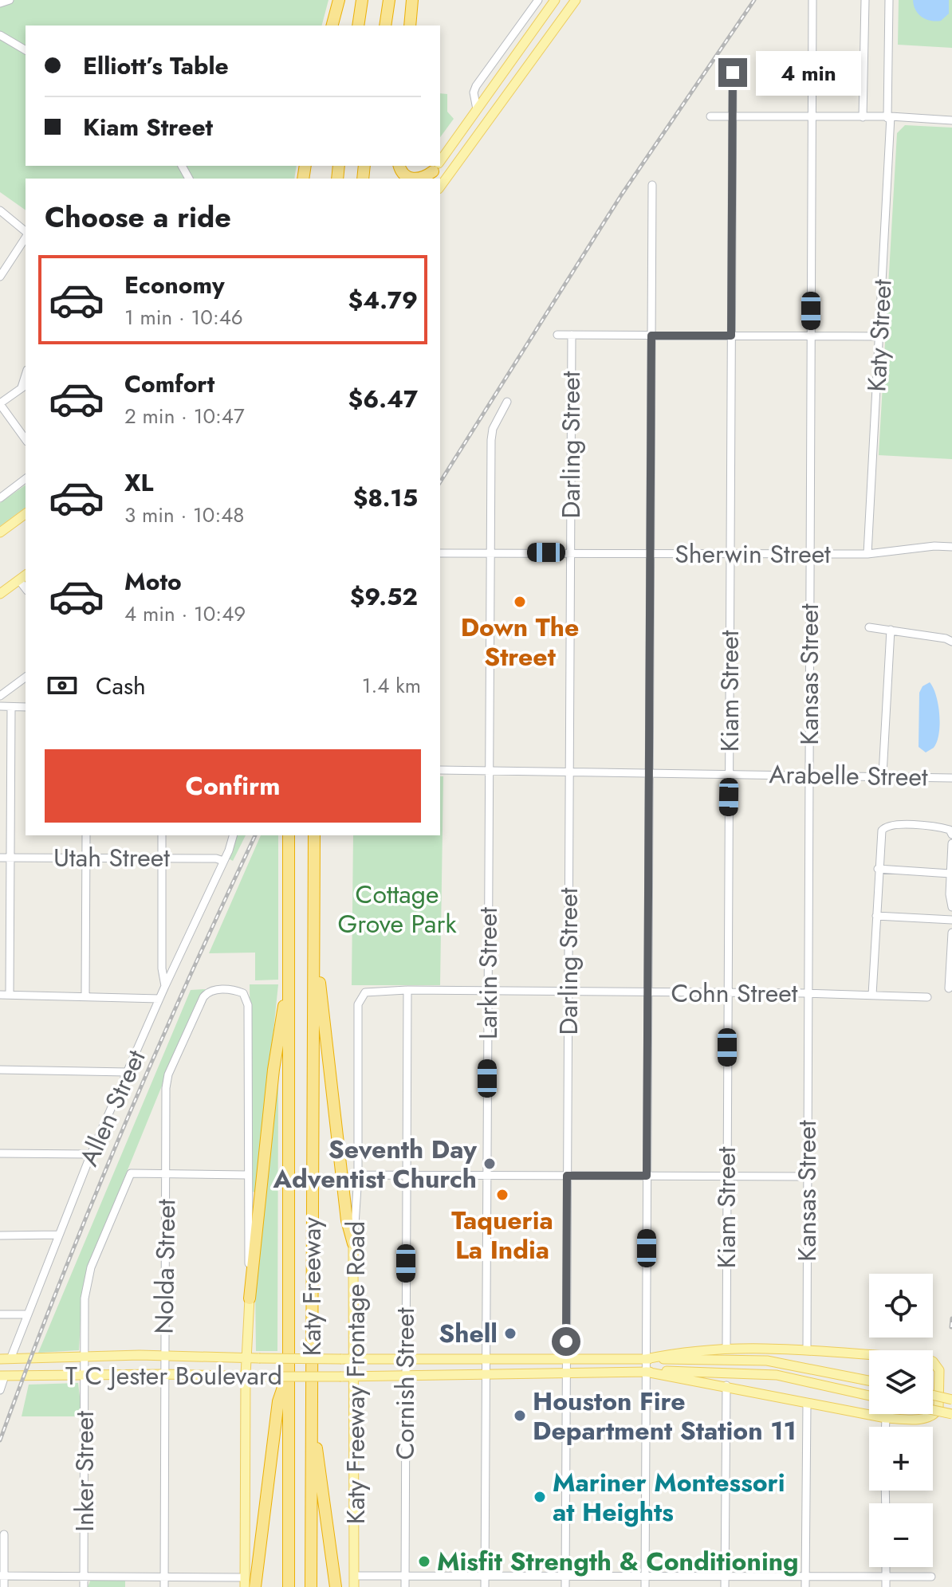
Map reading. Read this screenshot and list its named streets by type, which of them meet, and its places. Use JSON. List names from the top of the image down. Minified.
{"streets":{"highway":["Katy Freeway"],"main road":["Katy Freeway Frontage Road","T C Jester Boulevard"],"street":["Katy Street","Darling Street","Sherwin Street","Kansas Street","Kiam Street","Arabelle Street","Utah Street","Larkin Street","Cohn Street","Allen Street","Nolda Street","Cornish Street","Inker Street"]},"crossings":[["Katy Street","Sherwin Street"],["Darling Street","Sherwin Street"],["Darling Street","Arabelle Street"],["Darling Street","Cohn Street"],["Darling Street","T C Jester Boulevard"],["Sherwin Street","Kansas Street"],["Sherwin Street","Kiam Street"],["Sherwin Street","Larkin Street"],["Kansas Street","Arabelle Street"],["Kansas Street","Cohn Street"],["Kiam Street","Arabelle Street"],["Kiam Street","Cohn Street"],["Arabelle Street","Larkin Street"],["Utah Street","Allen Street"],["Larkin Street","Cohn Street"],["Larkin Street","T C Jester Boulevard"],["Cohn Street","Katy Freeway Frontage Road"],["Cohn Street","Cornish Street"],["Allen Street","T C Jester Boulevard"],["Nolda Street","T C Jester Boulevard"],["Nolda Street","Inker Street"],["Katy Freeway Frontage Road","T C Jester Boulevard"],["T C Jester Boulevard","Cornish Street"],["T C Jester Boulevard","Inker Street"]],"parks":["Cottage Grove Park"],"places":["Down The Street","Seventh Day Adventist Church","Taqueria La India","Shell","Houston Fire Department Station 11","Mariner Montessori at Heights","Misfit Strength & Conditioning"],"page":{"banner":["Elliott’s Table","Kiam Street"],"bubble":"4 min","heading":"Choose a ride","list":[{"name":"Economy","note":"1 min · 10:46","value":"$4.79"},{"name":"Comfort","note":"2 min · 10:47","value":"$6.47"},{"name":"XL","note":"3 min · 10:48","value":"$8.15"},{"name":"Moto","note":"4 min · 10:49","value":"$9.52"}],"pay":["Cash","1.4 km"],"buttons":"Confirm","map_buttons":["+","−"]}}
